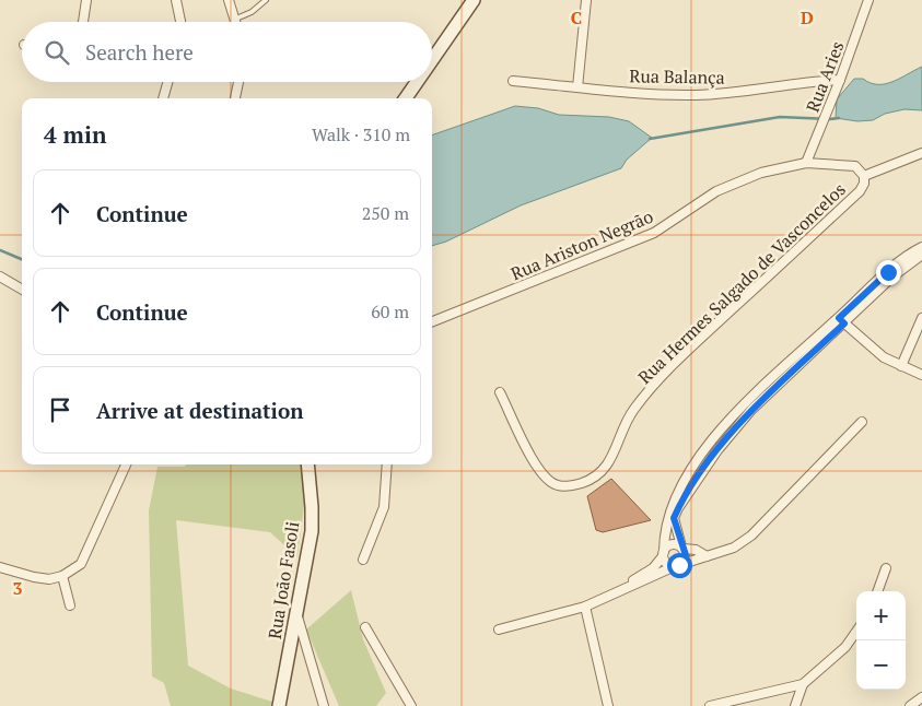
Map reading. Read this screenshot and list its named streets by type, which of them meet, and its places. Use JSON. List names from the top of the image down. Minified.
{"streets":{"main road":["Rua João Fasoli"],"street":["Rua Balança","Rua Aries","Rua Ariston Negrão","Rua Hermes Salgado de Vasconcelos"]},"crossings":[["Rua Balança","Rua Aries"],["Rua Aries","Rua Ariston Negrão"],["Rua Ariston Negrão","Rua Hermes Salgado de Vasconcelos"]],"page":{"search":"Search here","heading":["4 min","Walk · 310 m"],"list":[["Continue","250 m"],["Continue","60 m"],"Arrive at destination"],"map_buttons":["+","−"]},"grid":{"columns":["C","D"],"rows":["3"]}}
